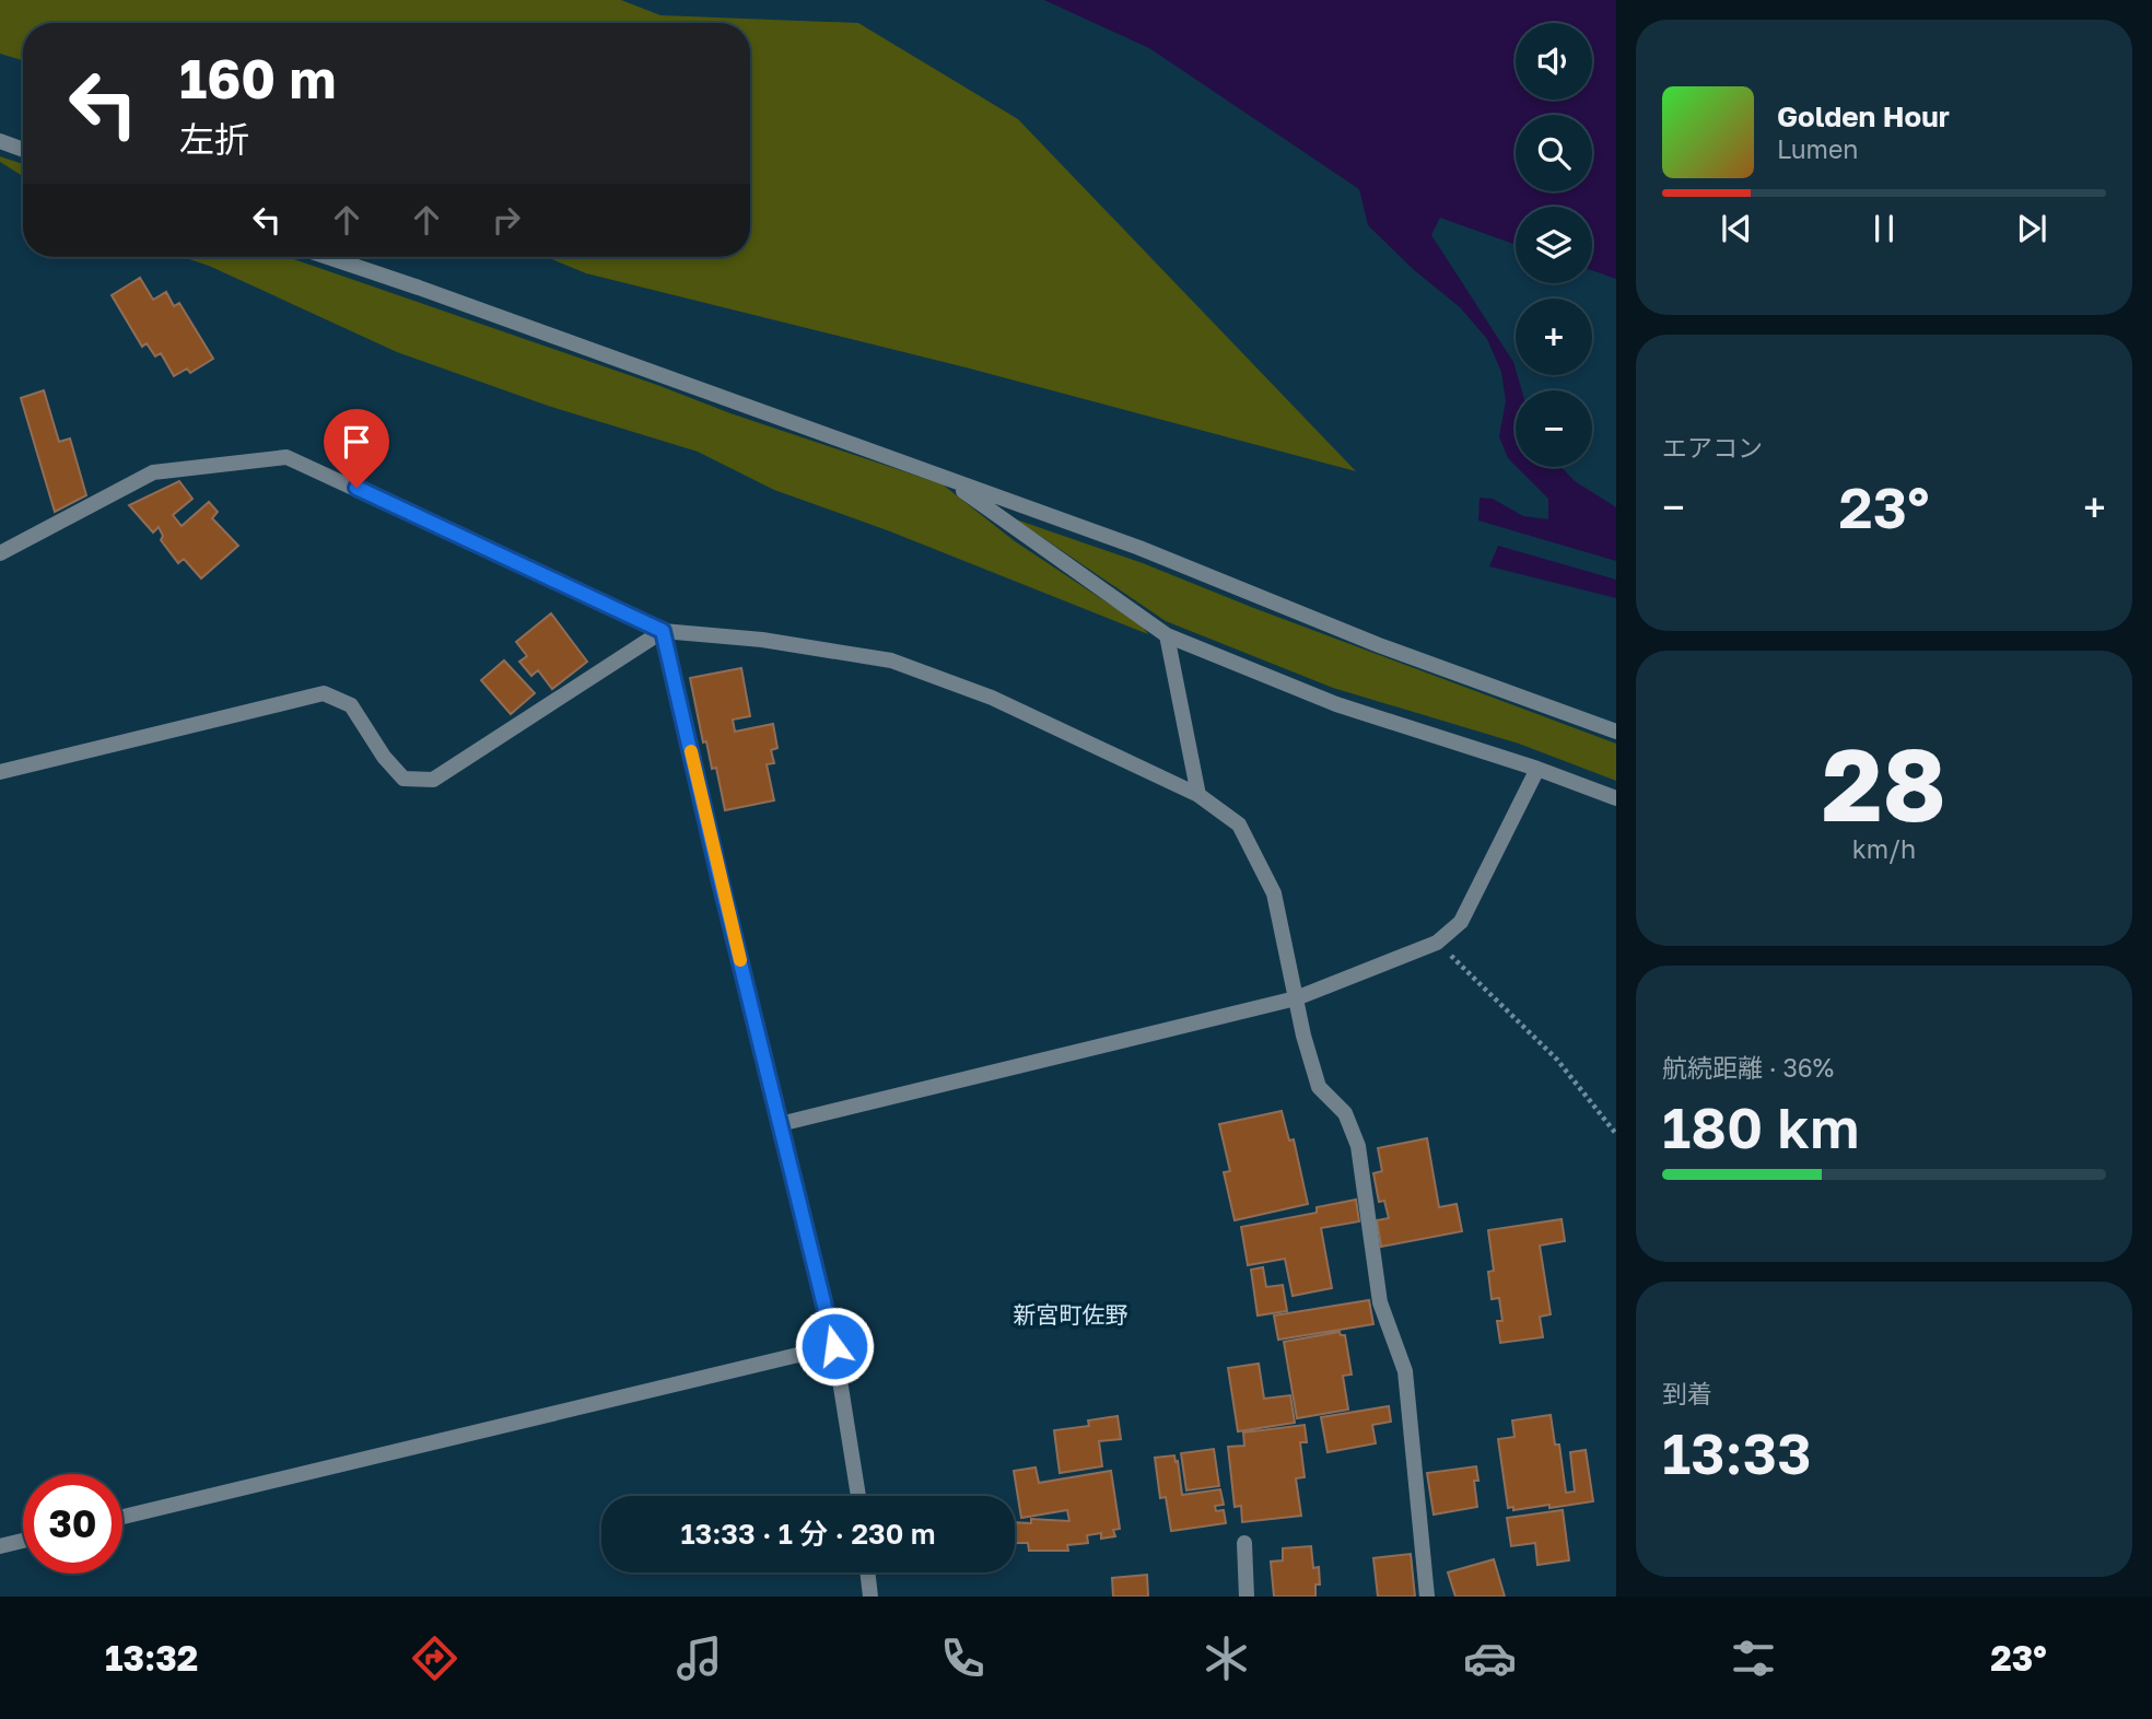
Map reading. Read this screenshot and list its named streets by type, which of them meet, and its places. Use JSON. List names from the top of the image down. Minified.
{"districts":["新宮町佐野"],"page":{"map_buttons":["+","−"],"turn":["160 m","左折"],"song":["Golden Hour","Lumen"],"tile":["エアコン",["28","km/h"],["航続距離 · 36%","180 km"],["到着","13:33"]],"heat":["−","23°","+"],"limit":"30","trip":"13:33 · 1 分 · 230 m","tabs":["13:32","23°"]}}
